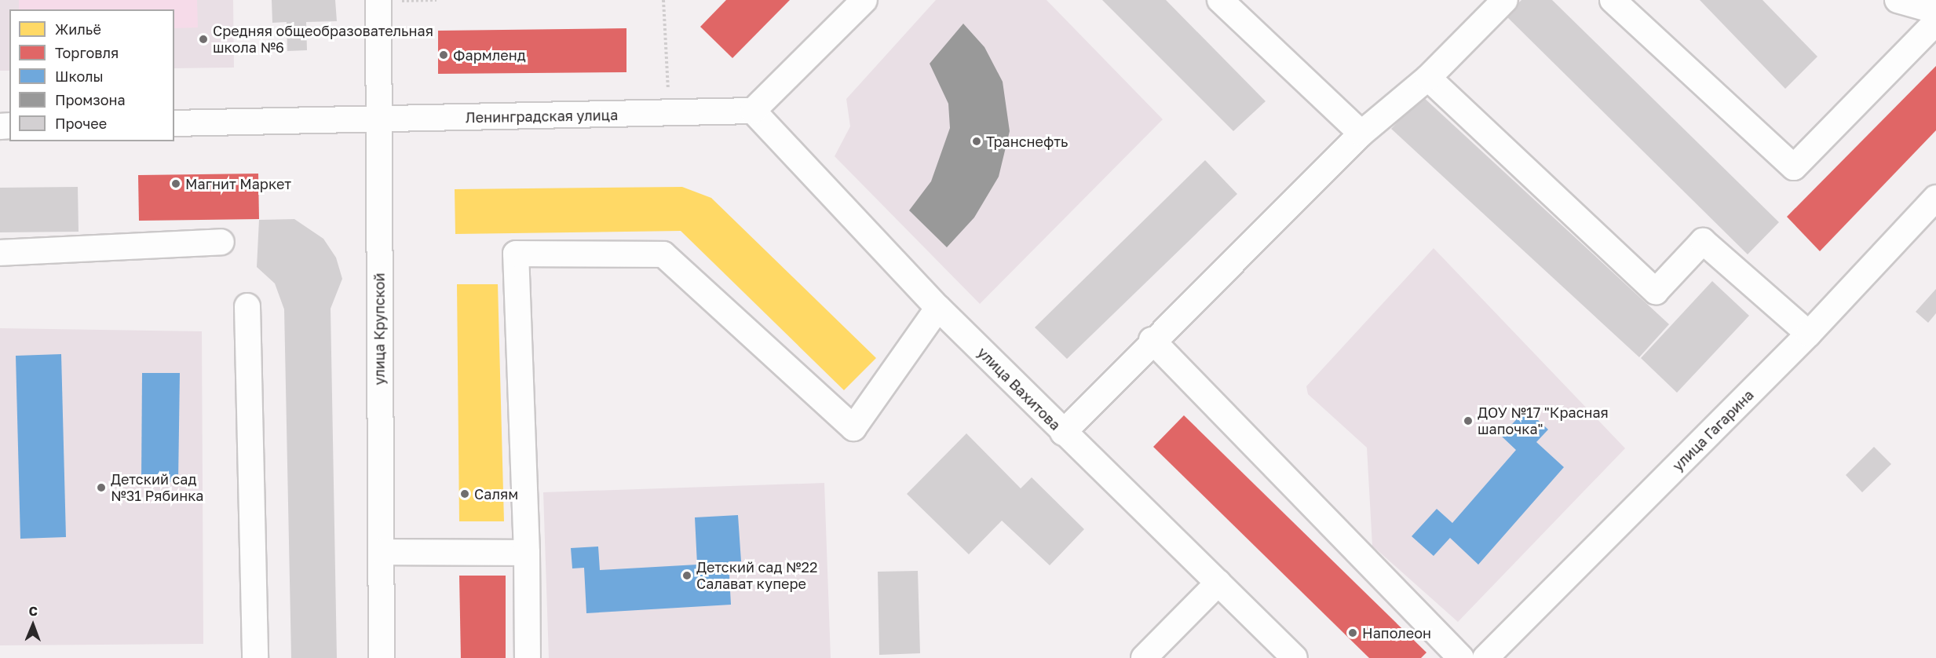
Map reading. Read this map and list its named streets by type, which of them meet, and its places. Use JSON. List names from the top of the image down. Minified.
{"streets":{"street":["Ленинградская улица","улица Крупской","улица Вахитова","улица Гагарина"]},"crossings":[["Ленинградская улица","улица Крупской"],["Ленинградская улица","улица Вахитова"]],"places":["Средняя общеобразовательная школа №6","Фармленд","Транснефть","Магнит Маркет","ДОУ №17 \"Красная шапочка\"","Детский сад №31 Рябинка","Салям","Детский сад №22 Салават купере","Наполеон"],"legend":["Жильё","Торговля","Школы","Промзона","Прочее"],"north":"top"}
